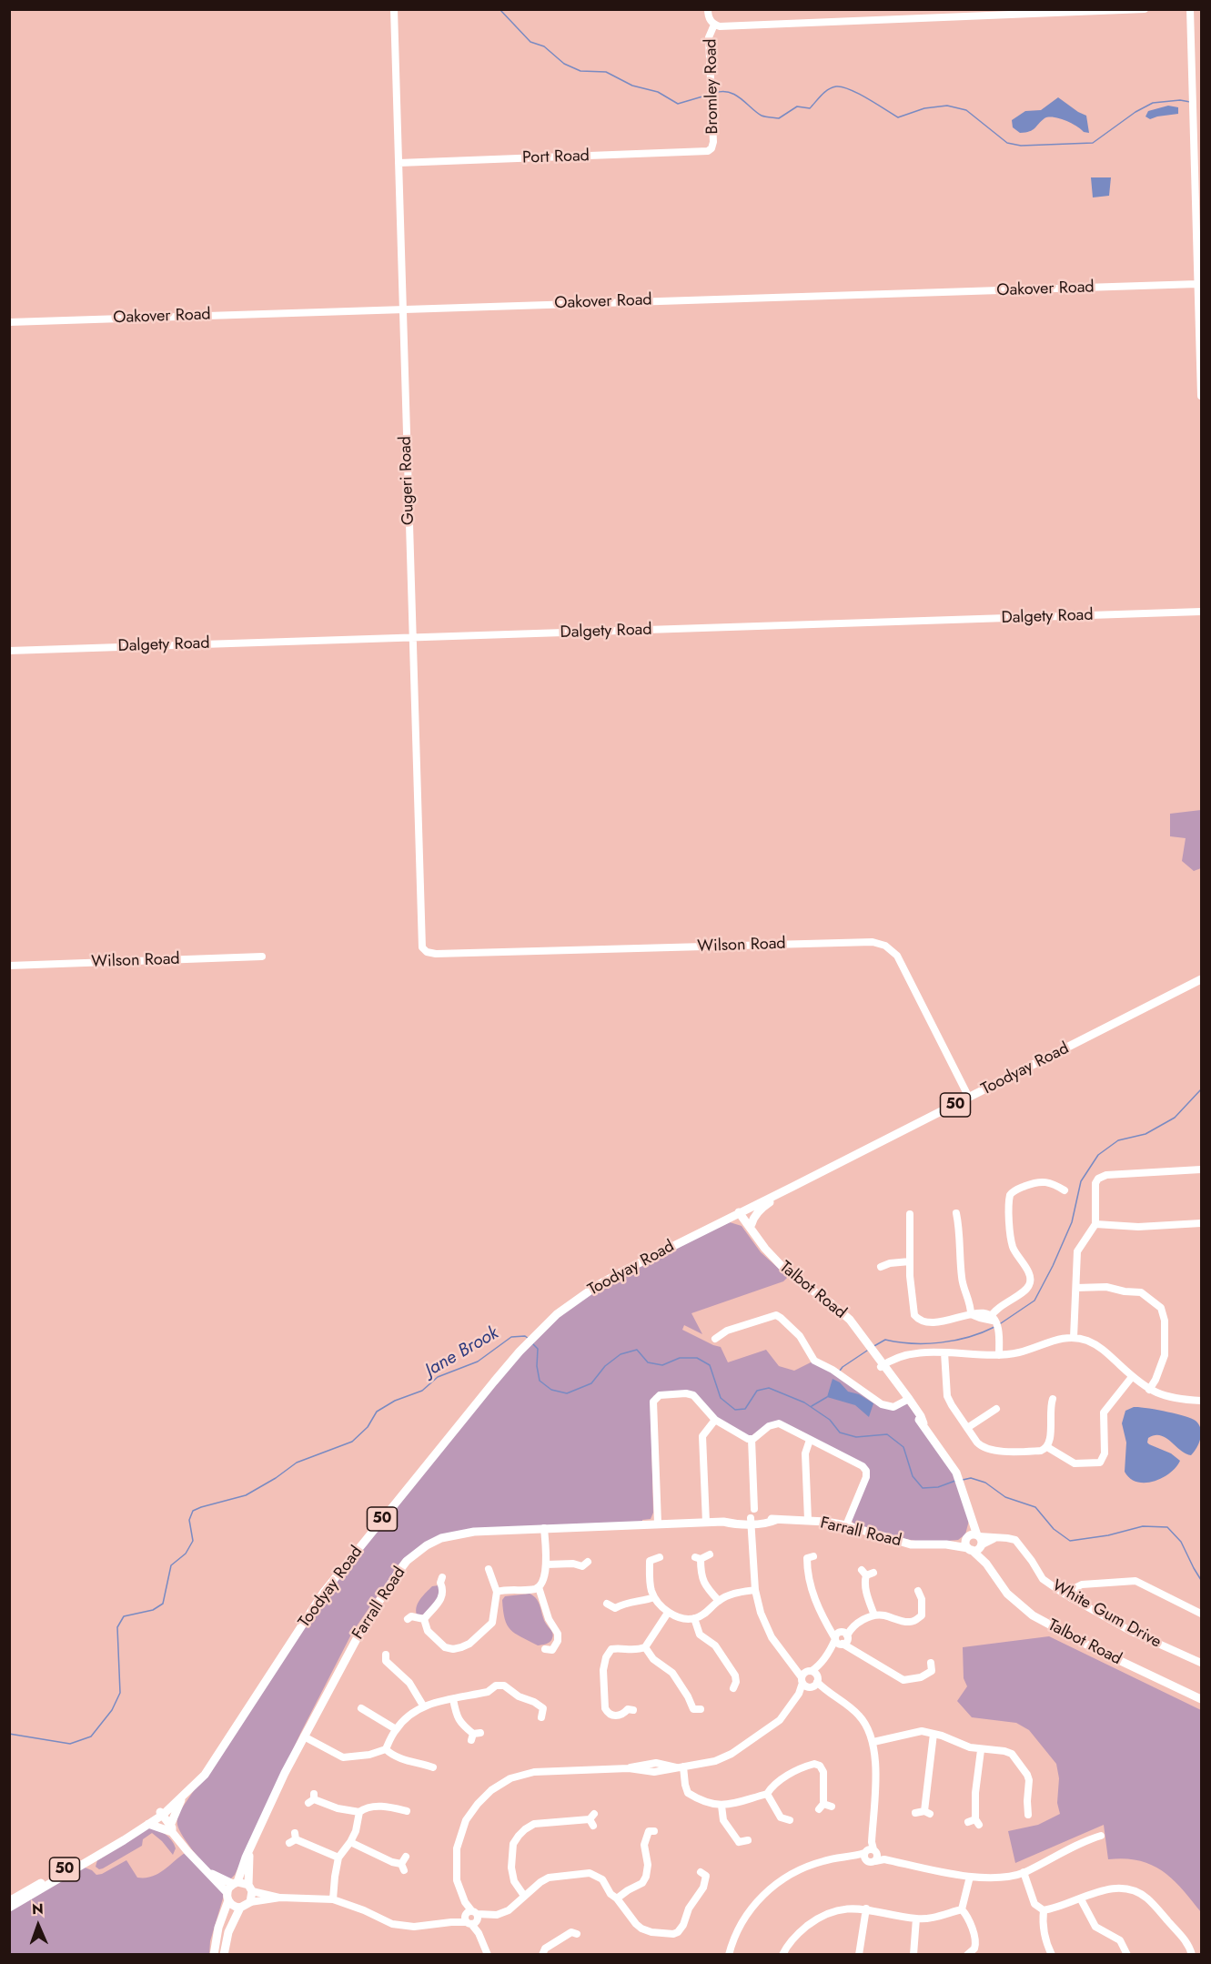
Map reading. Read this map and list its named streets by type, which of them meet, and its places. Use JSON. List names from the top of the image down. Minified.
{"streets":{"main road":["Toodyay Road","50","Talbot Road","Farrall Road"],"street":["Bromley Road","Port Road","Oakover Road","Gugeri Road","Dalgety Road","Wilson Road","White Gum Drive"]},"crossings":[["Bromley Road","Port Road"],["Port Road","Gugeri Road"],["Oakover Road","Gugeri Road"],["Gugeri Road","Dalgety Road"],["Gugeri Road","Wilson Road"],["Wilson Road","Toodyay Road"],["Toodyay Road","Talbot Road"],["Talbot Road","Farrall Road"],["Talbot Road","White Gum Drive"],["Farrall Road","White Gum Drive"]],"water":["Jane Brook"],"north":"top"}
